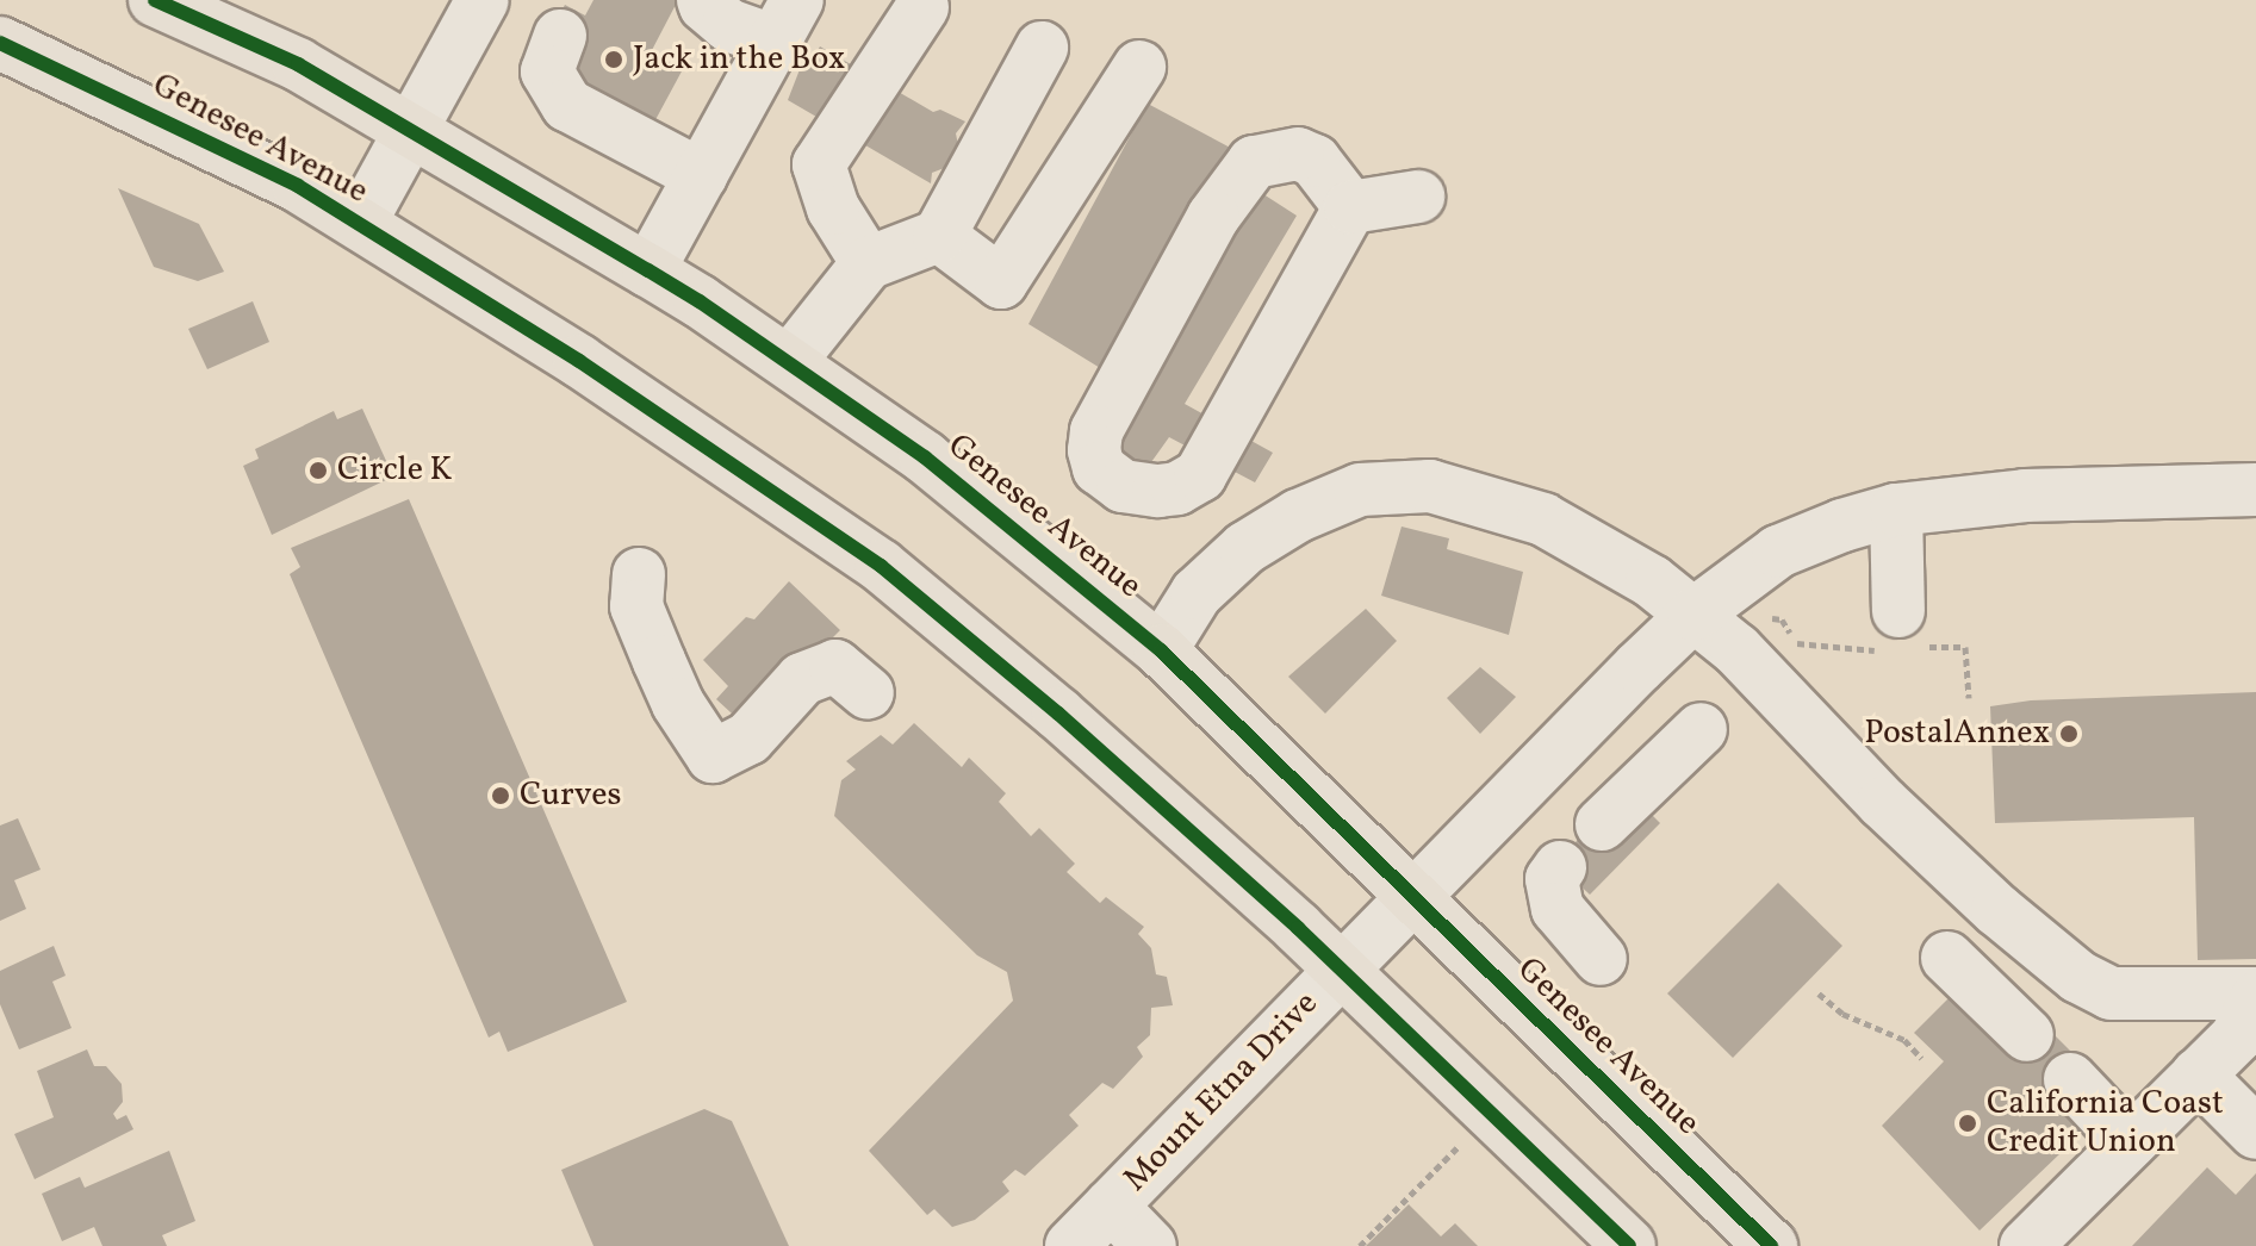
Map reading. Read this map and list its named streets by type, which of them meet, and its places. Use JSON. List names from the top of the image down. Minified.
{"streets":{"main road":["Genesee Avenue"],"street":["Mount Etna Drive"]},"crossings":[["Genesee Avenue","Mount Etna Drive"]],"places":["Jack in the Box","Circle K","PostalAnnex","Curves","California Coast Credit Union"]}
